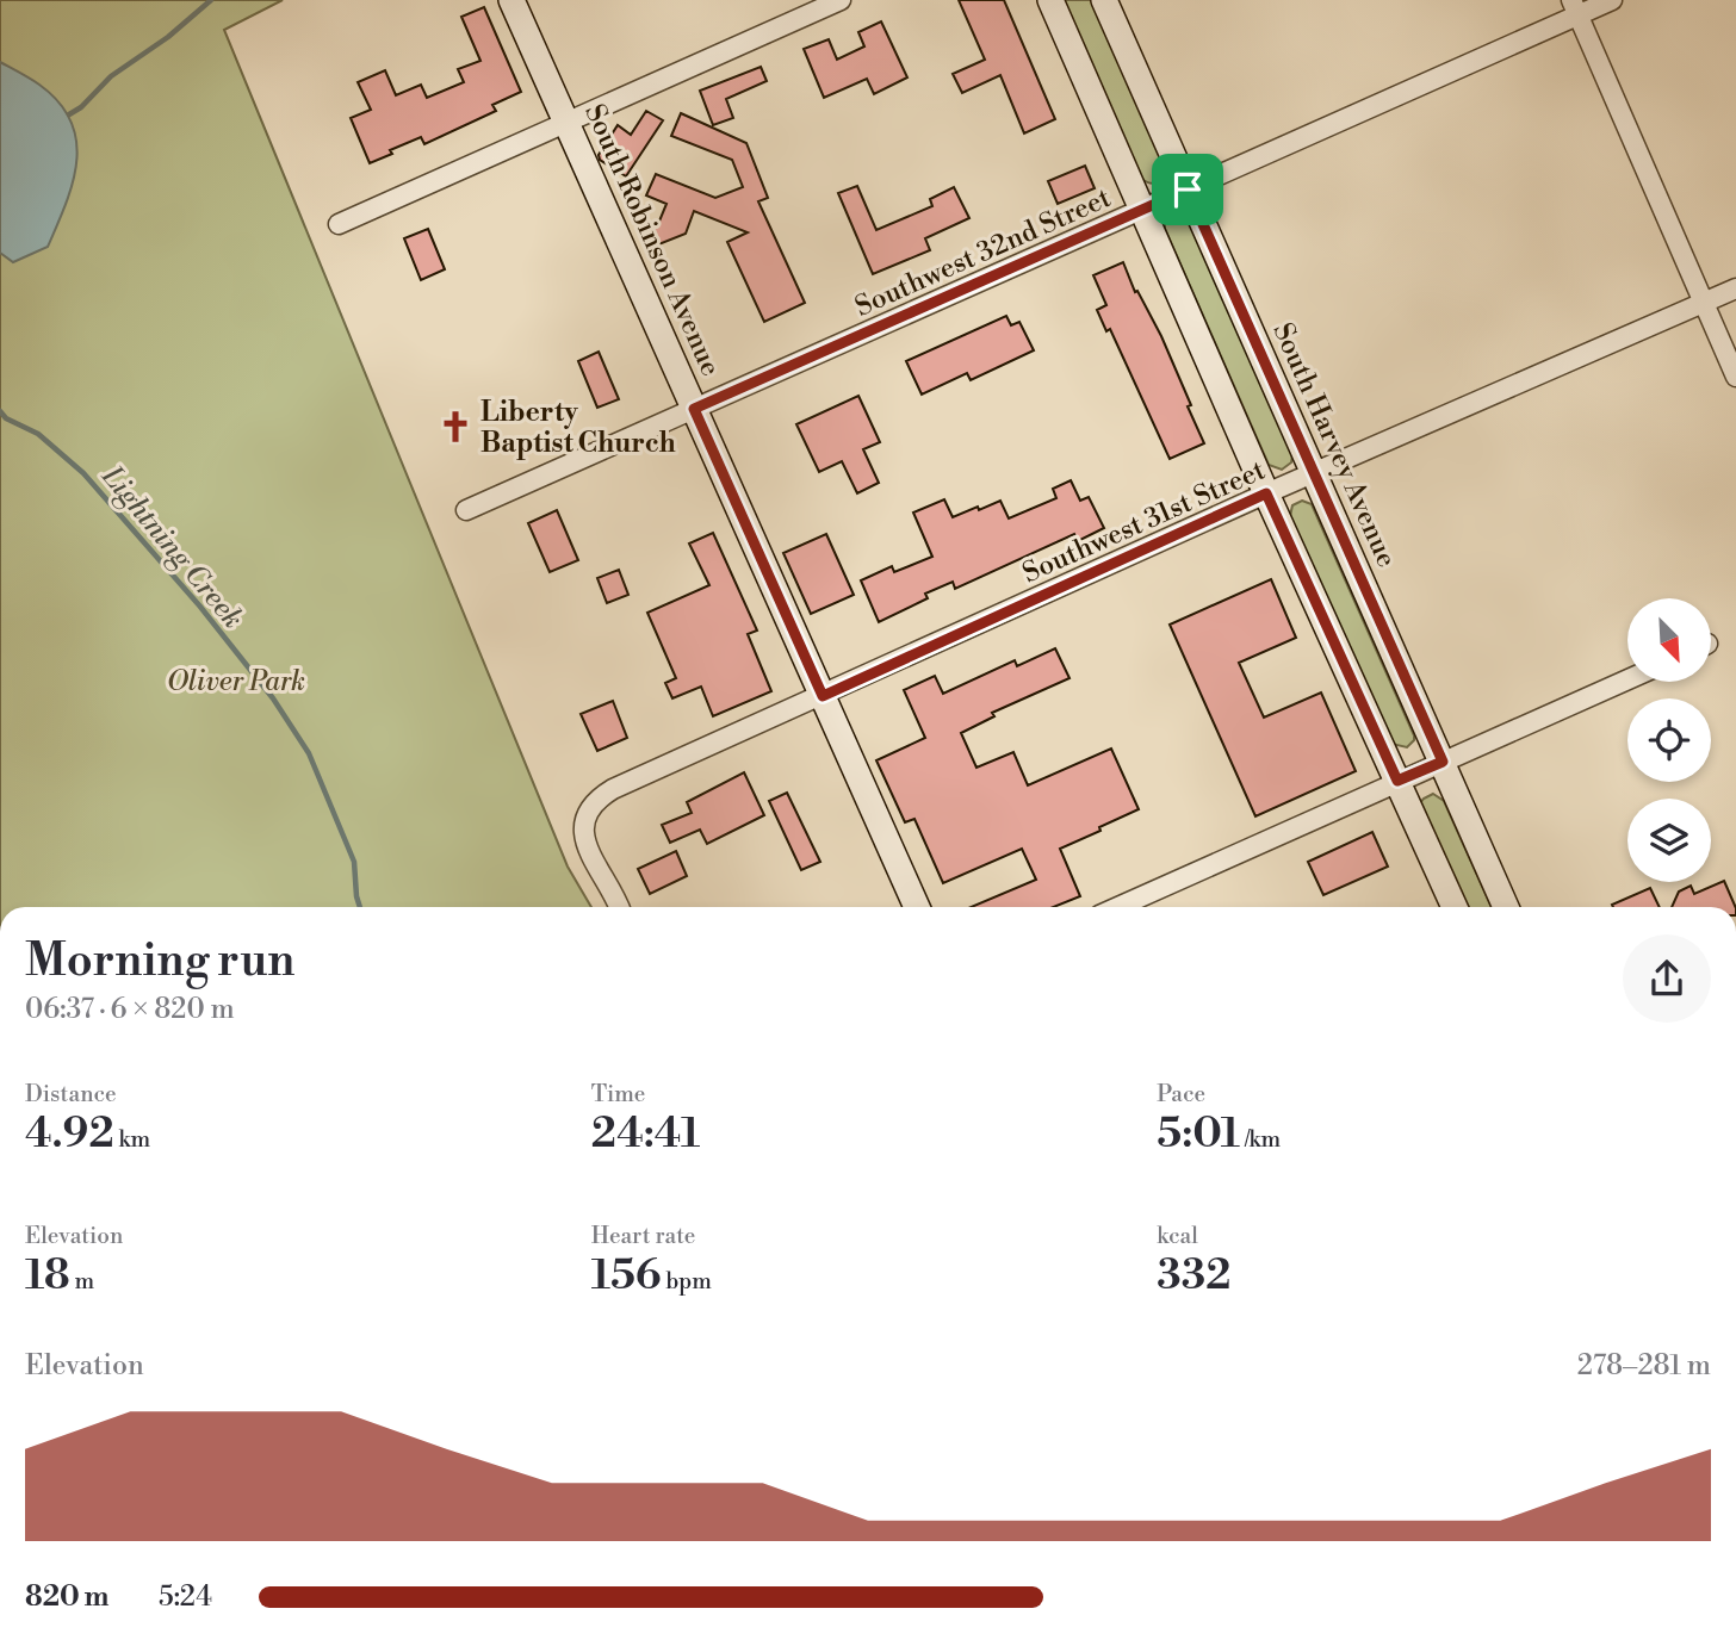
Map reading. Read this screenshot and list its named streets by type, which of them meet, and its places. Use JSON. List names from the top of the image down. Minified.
{"streets":{"street":["South Robinson Avenue","Southwest 32nd Street","South Harvey Avenue","Southwest 31st Street"]},"crossings":[["South Robinson Avenue","Southwest 32nd Street"],["South Robinson Avenue","Southwest 31st Street"],["Southwest 32nd Street","South Harvey Avenue"],["South Harvey Avenue","Southwest 31st Street"]],"water":["Lightning Creek"],"parks":["Oliver Park"],"places":{"church":["Liberty Baptist Church"]},"north":"bottom right","page":{"heading":["Morning run","06:37 · 6 × 820 m"],"stats":[["Distance","4.92 km"],["Time","24:41"],["Pace","5:01 /km"],["Elevation","18 m"],["Heart rate","156 bpm"],["kcal","332"]],"chart":["Elevation","278–281 m"],"list":[{"name":"820 m","note":"5:24"}]}}
